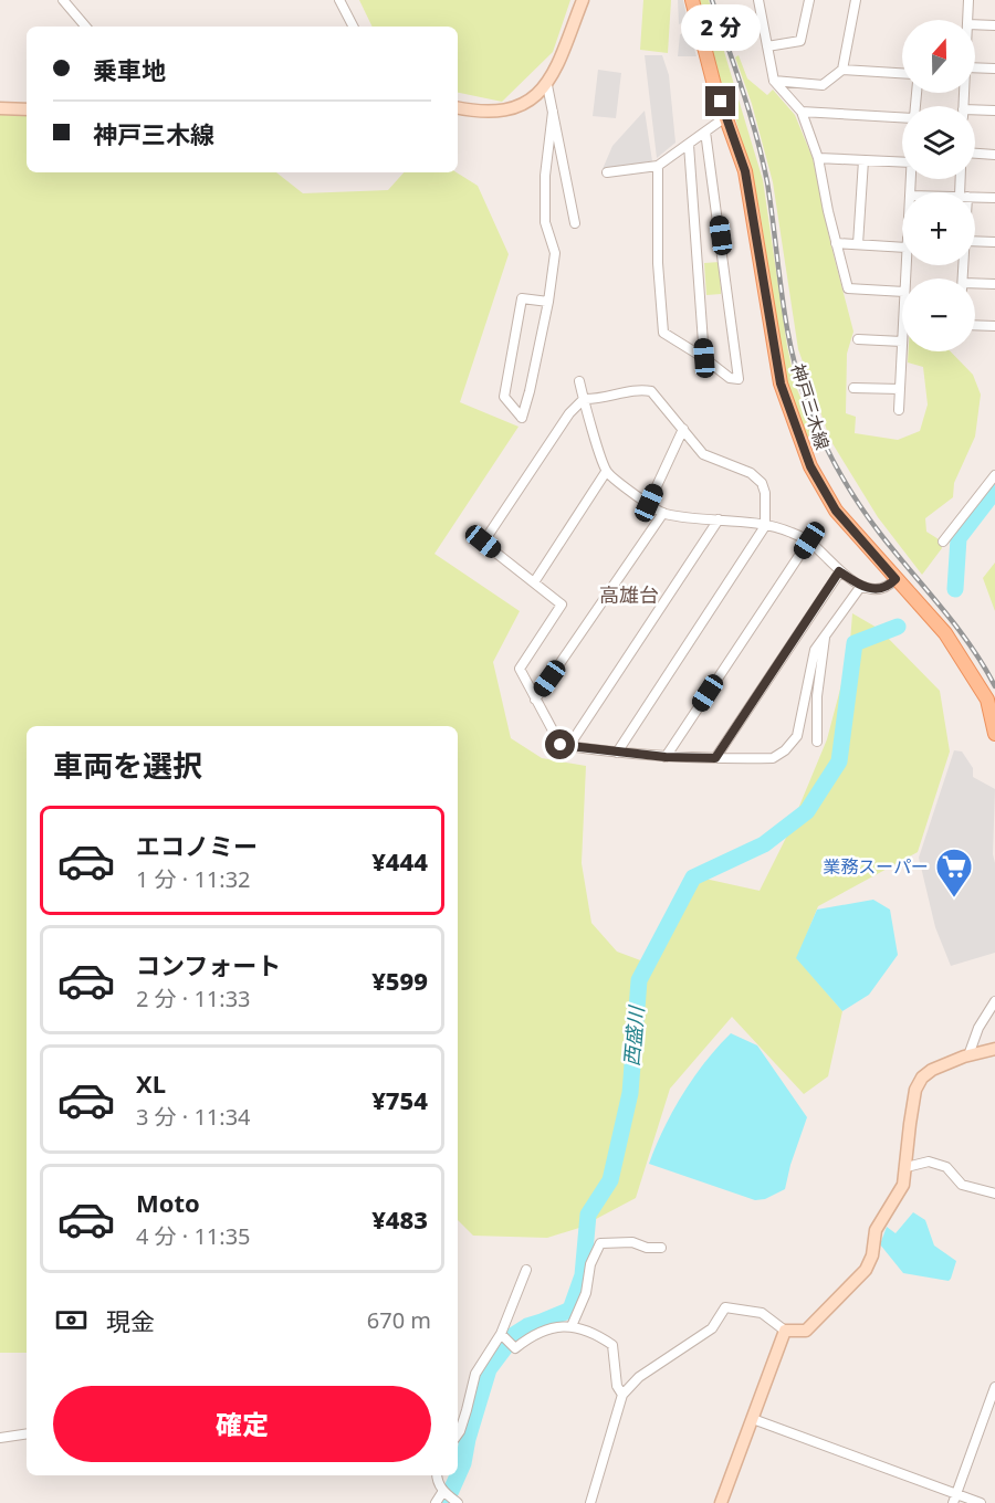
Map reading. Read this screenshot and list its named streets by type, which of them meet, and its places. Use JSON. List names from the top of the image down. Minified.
{"streets":{"main road":["神戸三木線"]},"districts":["高雄台"],"water":["西盛川"],"places":{"supermarket":["業務スーパー"]},"north":"top","page":{"bubble":"2 分","map_buttons":["+","−"],"banner":["乗車地","神戸三木線"],"heading":"車両を選択","list":[{"name":"エコノミー","note":"1 分 · 11:32","value":"¥444"},{"name":"コンフォート","note":"2 分 · 11:33","value":"¥599"},{"name":"XL","note":"3 分 · 11:34","value":"¥754"},{"name":"Moto","note":"4 分 · 11:35","value":"¥483"}],"pay":["現金","670 m"],"buttons":"確定"}}
